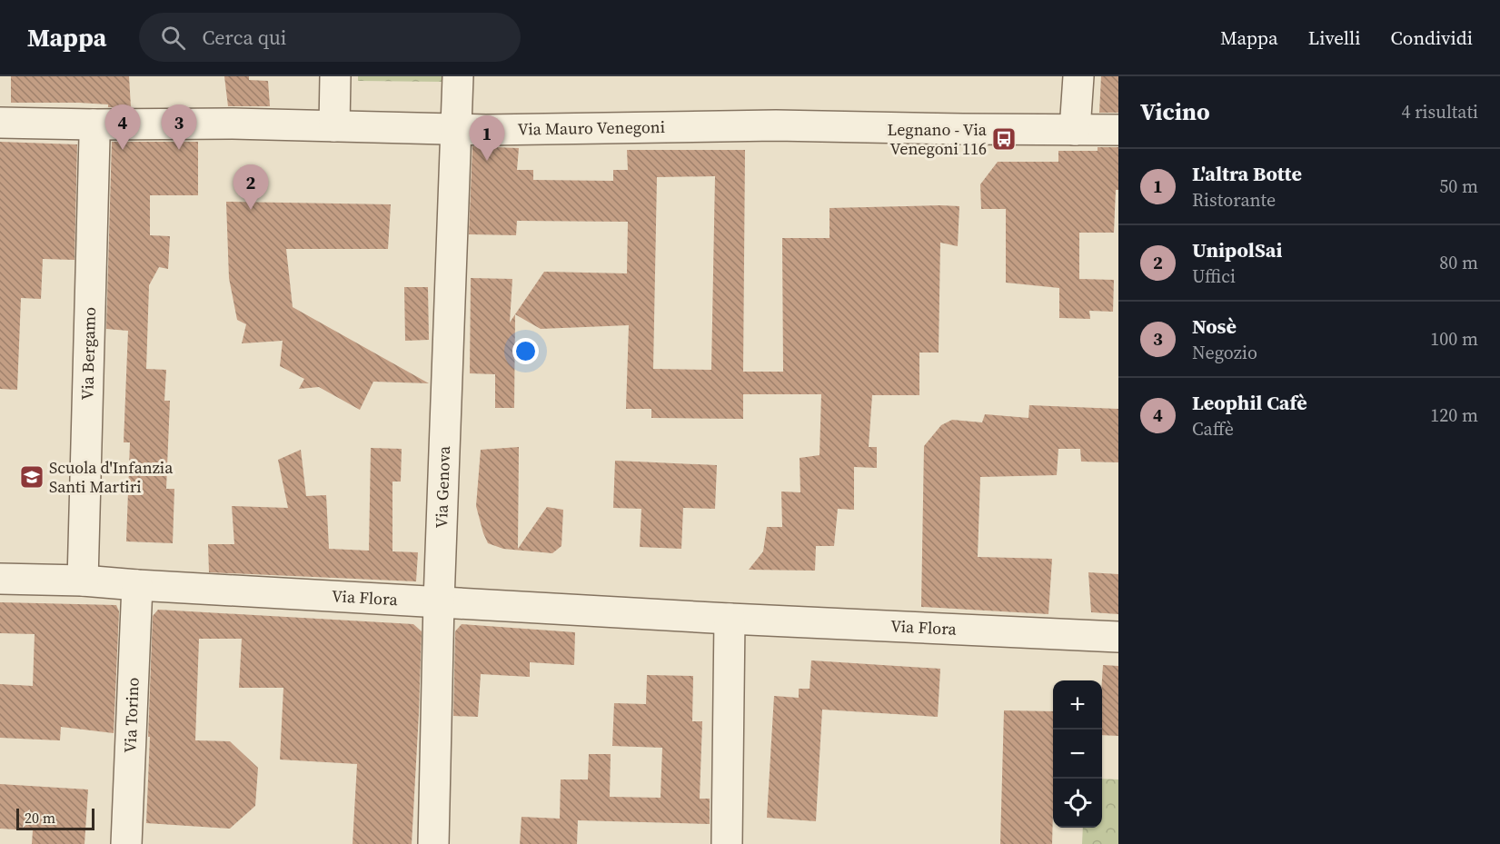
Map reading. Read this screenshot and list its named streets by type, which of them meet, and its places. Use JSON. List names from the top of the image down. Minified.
{"streets":{"street":["Via Mauro Venegoni","Via Bergamo","Via Genova","Via Flora","Via Torino"]},"crossings":[["Via Mauro Venegoni","Via Bergamo"],["Via Mauro Venegoni","Via Genova"],["Via Bergamo","Via Flora"],["Via Genova","Via Flora"],["Via Flora","Via Torino"]],"places":{"bus stop":["Legnano - Via Venegoni 116"],"school or university":["Scuola d'Infanzia Santi Martiri"]},"scale_bar":"20 m","page":{"header":"Mappa","search":"Cerca qui","nav":["Mappa","Livelli","Condividi"],"heading":["Vicino","4 risultati"],"pins":["3","4","1","2"],"list":[{"mark":"1","name":"L'altra Botte","note":"Ristorante","value":"50 m"},{"mark":"2","name":"UnipolSai","note":"Uffici","value":"80 m"},{"mark":"3","name":"Nosè","note":"Negozio","value":"100 m"},{"mark":"4","name":"Leophil Cafè","note":"Caffè","value":"120 m"}],"map_buttons":["+","−"],"scale":"20 m"}}
